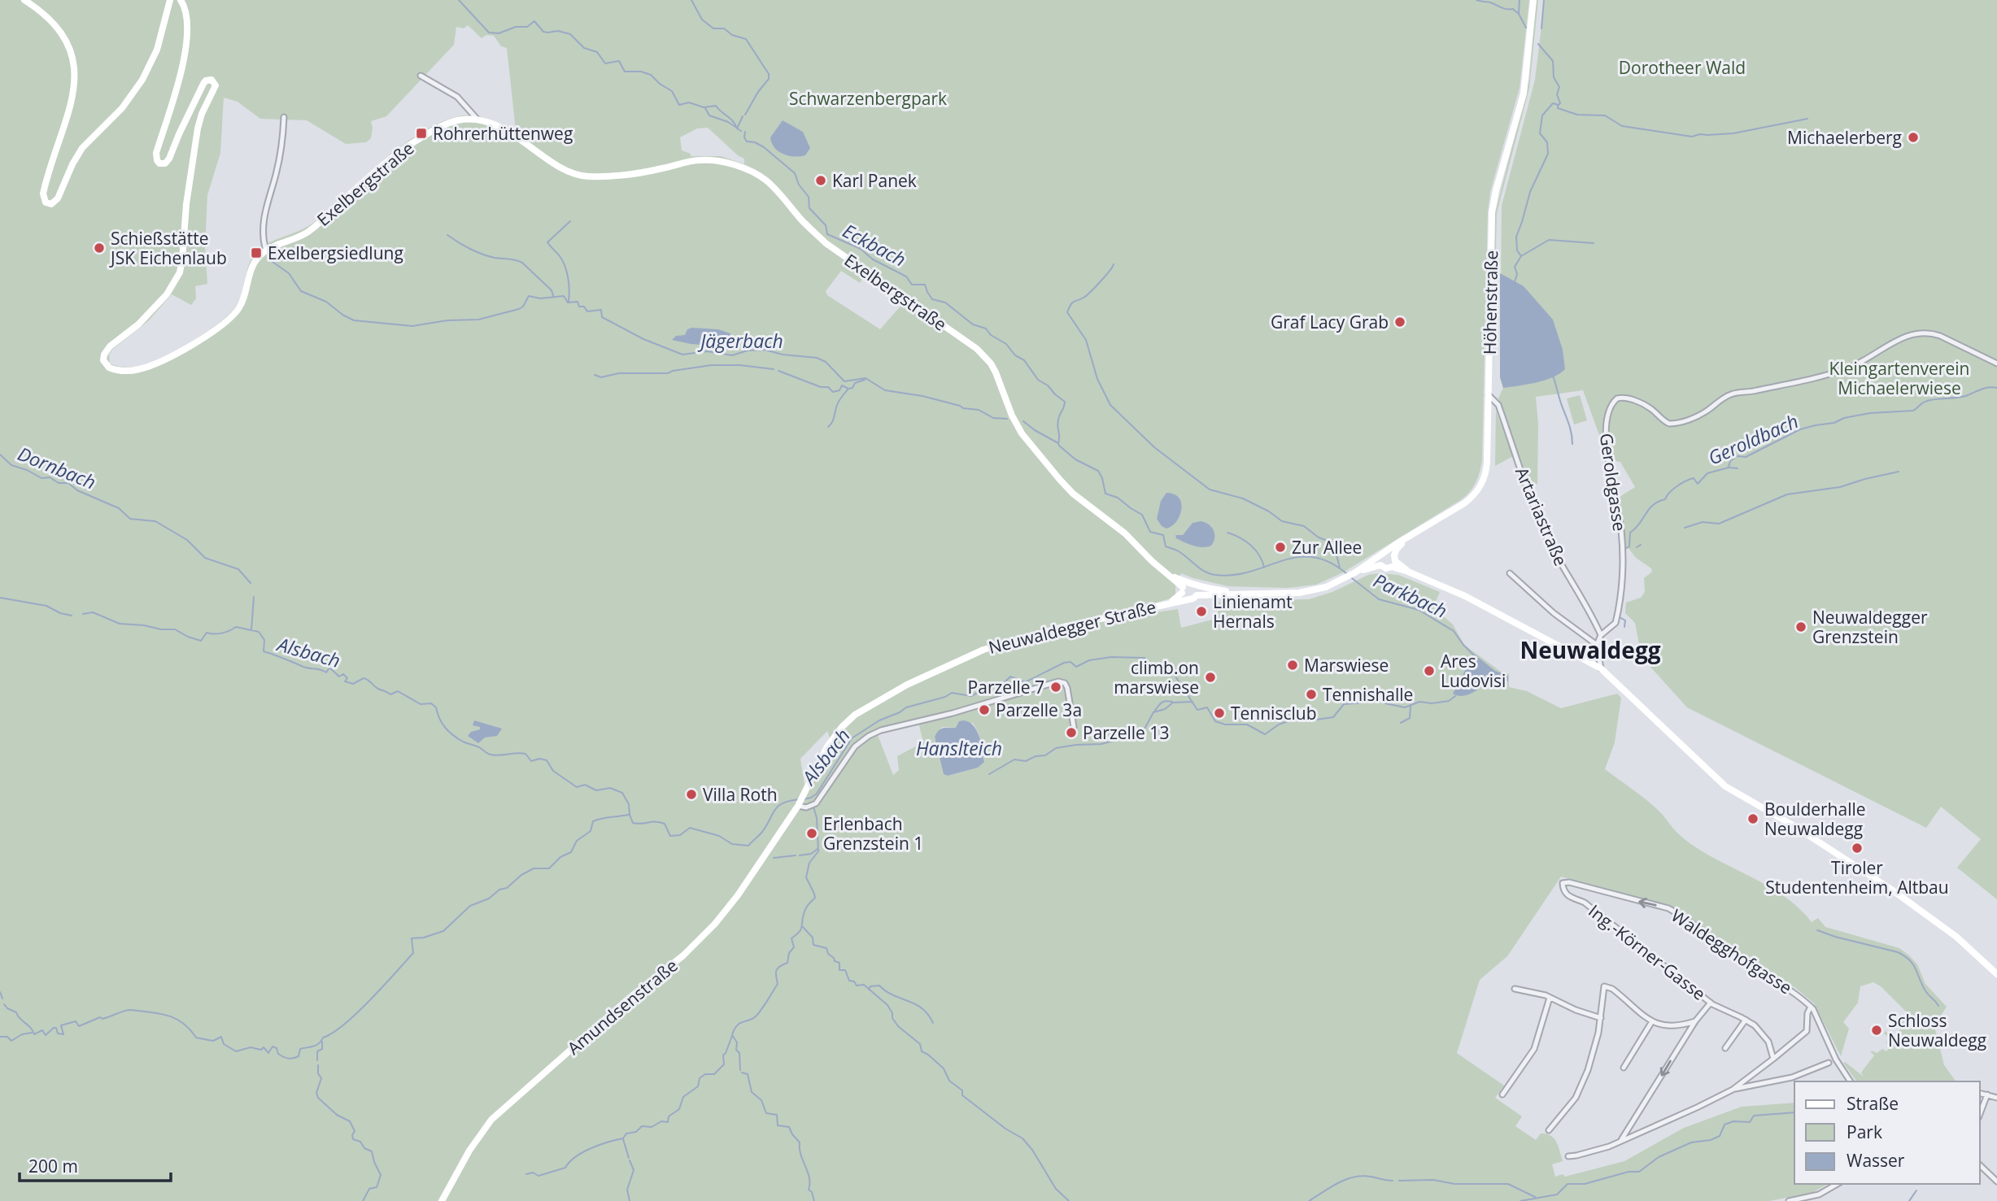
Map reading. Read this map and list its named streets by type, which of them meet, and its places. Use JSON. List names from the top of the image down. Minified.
{"streets":{"main road":["Exelbergstraße","Höhenstraße","Neuwaldegger Straße","Amundsenstraße"],"street":["Geroldgasse","Artariastraße","Waldegghofgasse","Ing.-Körner-Gasse"]},"crossings":[["Exelbergstraße","Neuwaldegger Straße"],["Höhenstraße","Artariastraße"],["Geroldgasse","Artariastraße"],["Neuwaldegger Straße","Amundsenstraße"],["Waldegghofgasse","Ing.-Körner-Gasse"]],"one_way":["Waldegghofgasse"],"districts":["Neuwaldegg"],"water":["Eckbach","Jägerbach","Geroldbach","Dornbach","Parkbach","Alsbach","Hanslteich"],"parks":["Dorotheer Wald","Schwarzenbergpark","Kleingartenverein Michaelerwiese"],"places":{"transit":["Rohrerhüttenweg","Exelbergsiedlung"],"other":["Michaelerberg","Karl Panek","Schießstätte JSK Eichenlaub","Graf Lacy Grab","Zur Allee","Linienamt Hernals","Neuwaldegger Grenzstein","Marswiese","Ares Ludovisi","climb.on marswiese","Parzelle 7","Tennishalle","Parzelle 3a","Tennisclub","Parzelle 13","Villa Roth","Boulderhalle Neuwaldegg","Erlenbach Grenzstein 1","Tiroler Studentenheim, Altbau","Schloss Neuwaldegg"]},"legend":["Straße","Park","Wasser"],"scale_bar":"200 m"}
